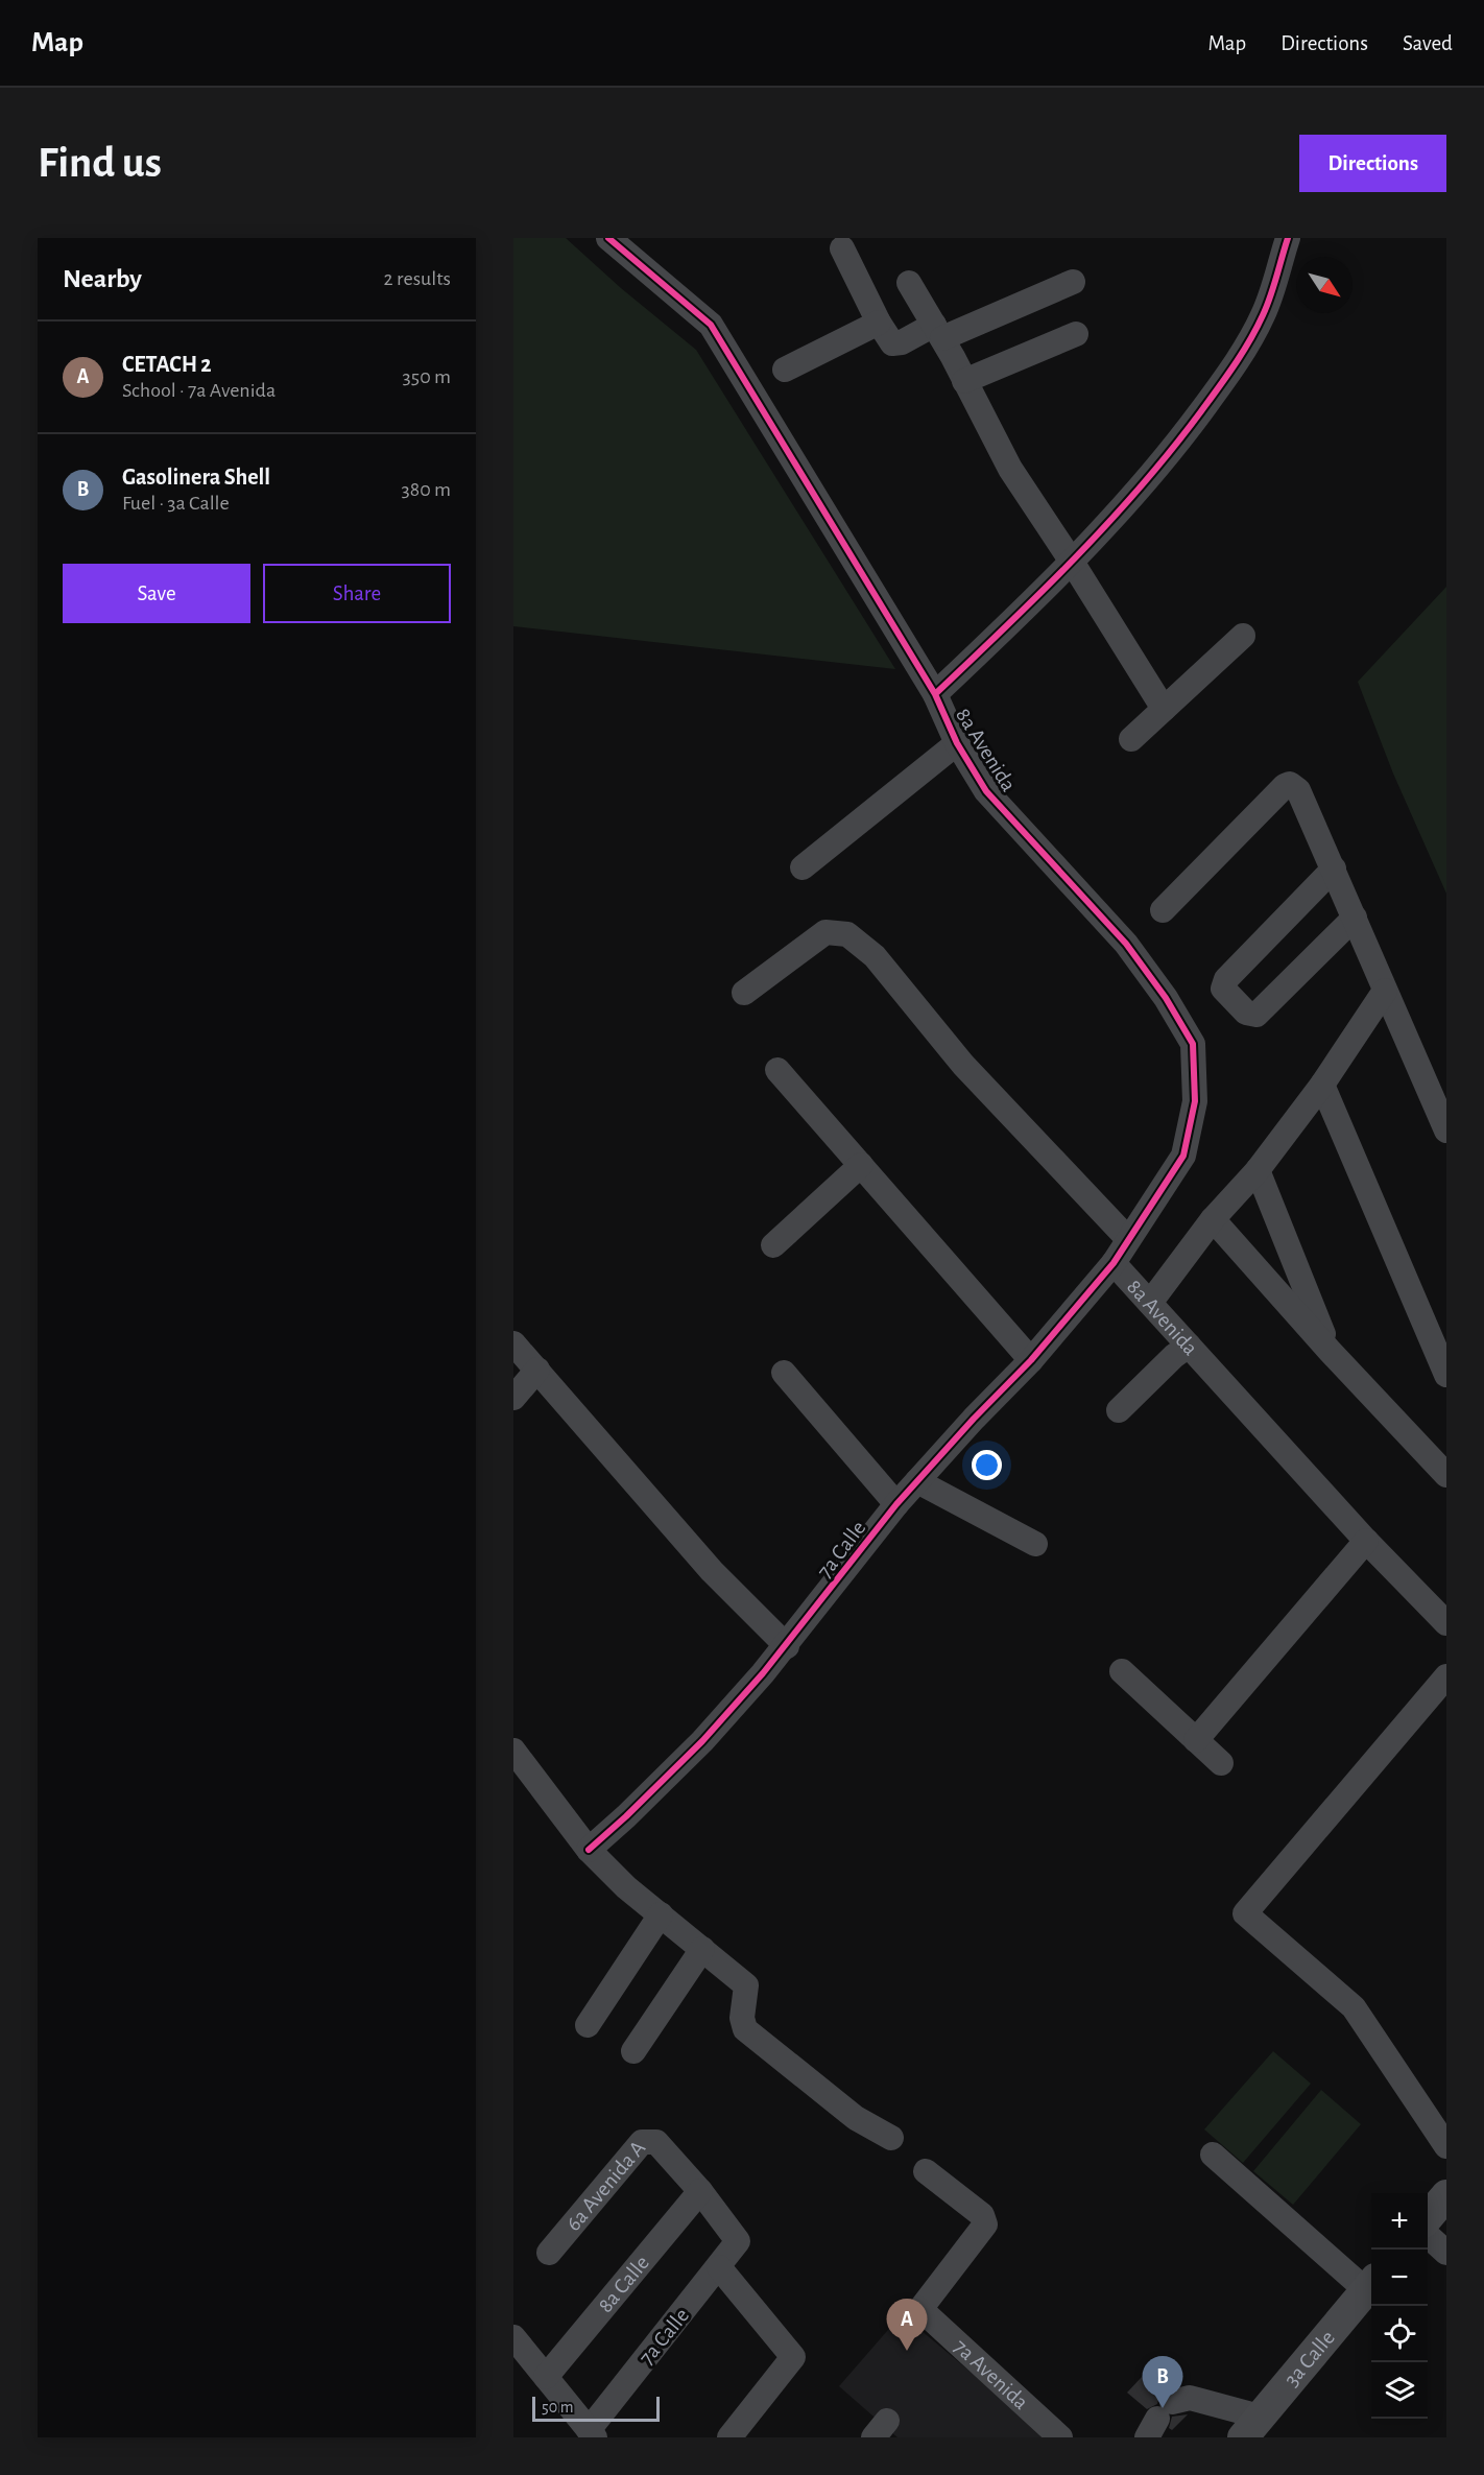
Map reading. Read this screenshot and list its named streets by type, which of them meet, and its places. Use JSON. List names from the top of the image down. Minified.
{"streets":{"main road":["3a Calle"],"street":["8a Avenida","7a Calle","6a Avenida A","8a Calle","7a Avenida"]},"crossings":[["8a Avenida","7a Calle"],["7a Calle","6a Avenida A"],["6a Avenida A","8a Calle"]],"scale_bar":"50 m","north":"bottom right","page":{"header":"Map","nav":["Map","Directions","Saved"],"buttons":["Directions",["Save","Share"]],"title":"Find us","heading":["Nearby","2 results"],"list":[{"mark":"A","name":"CETACH 2","note":"School · 7a Avenida","value":"350 m"},{"mark":"B","name":"Gasolinera Shell","note":"Fuel · 3a Calle","value":"380 m"}],"map_buttons":["+","−"],"pins":["A","B"],"scale":"50 m"}}
